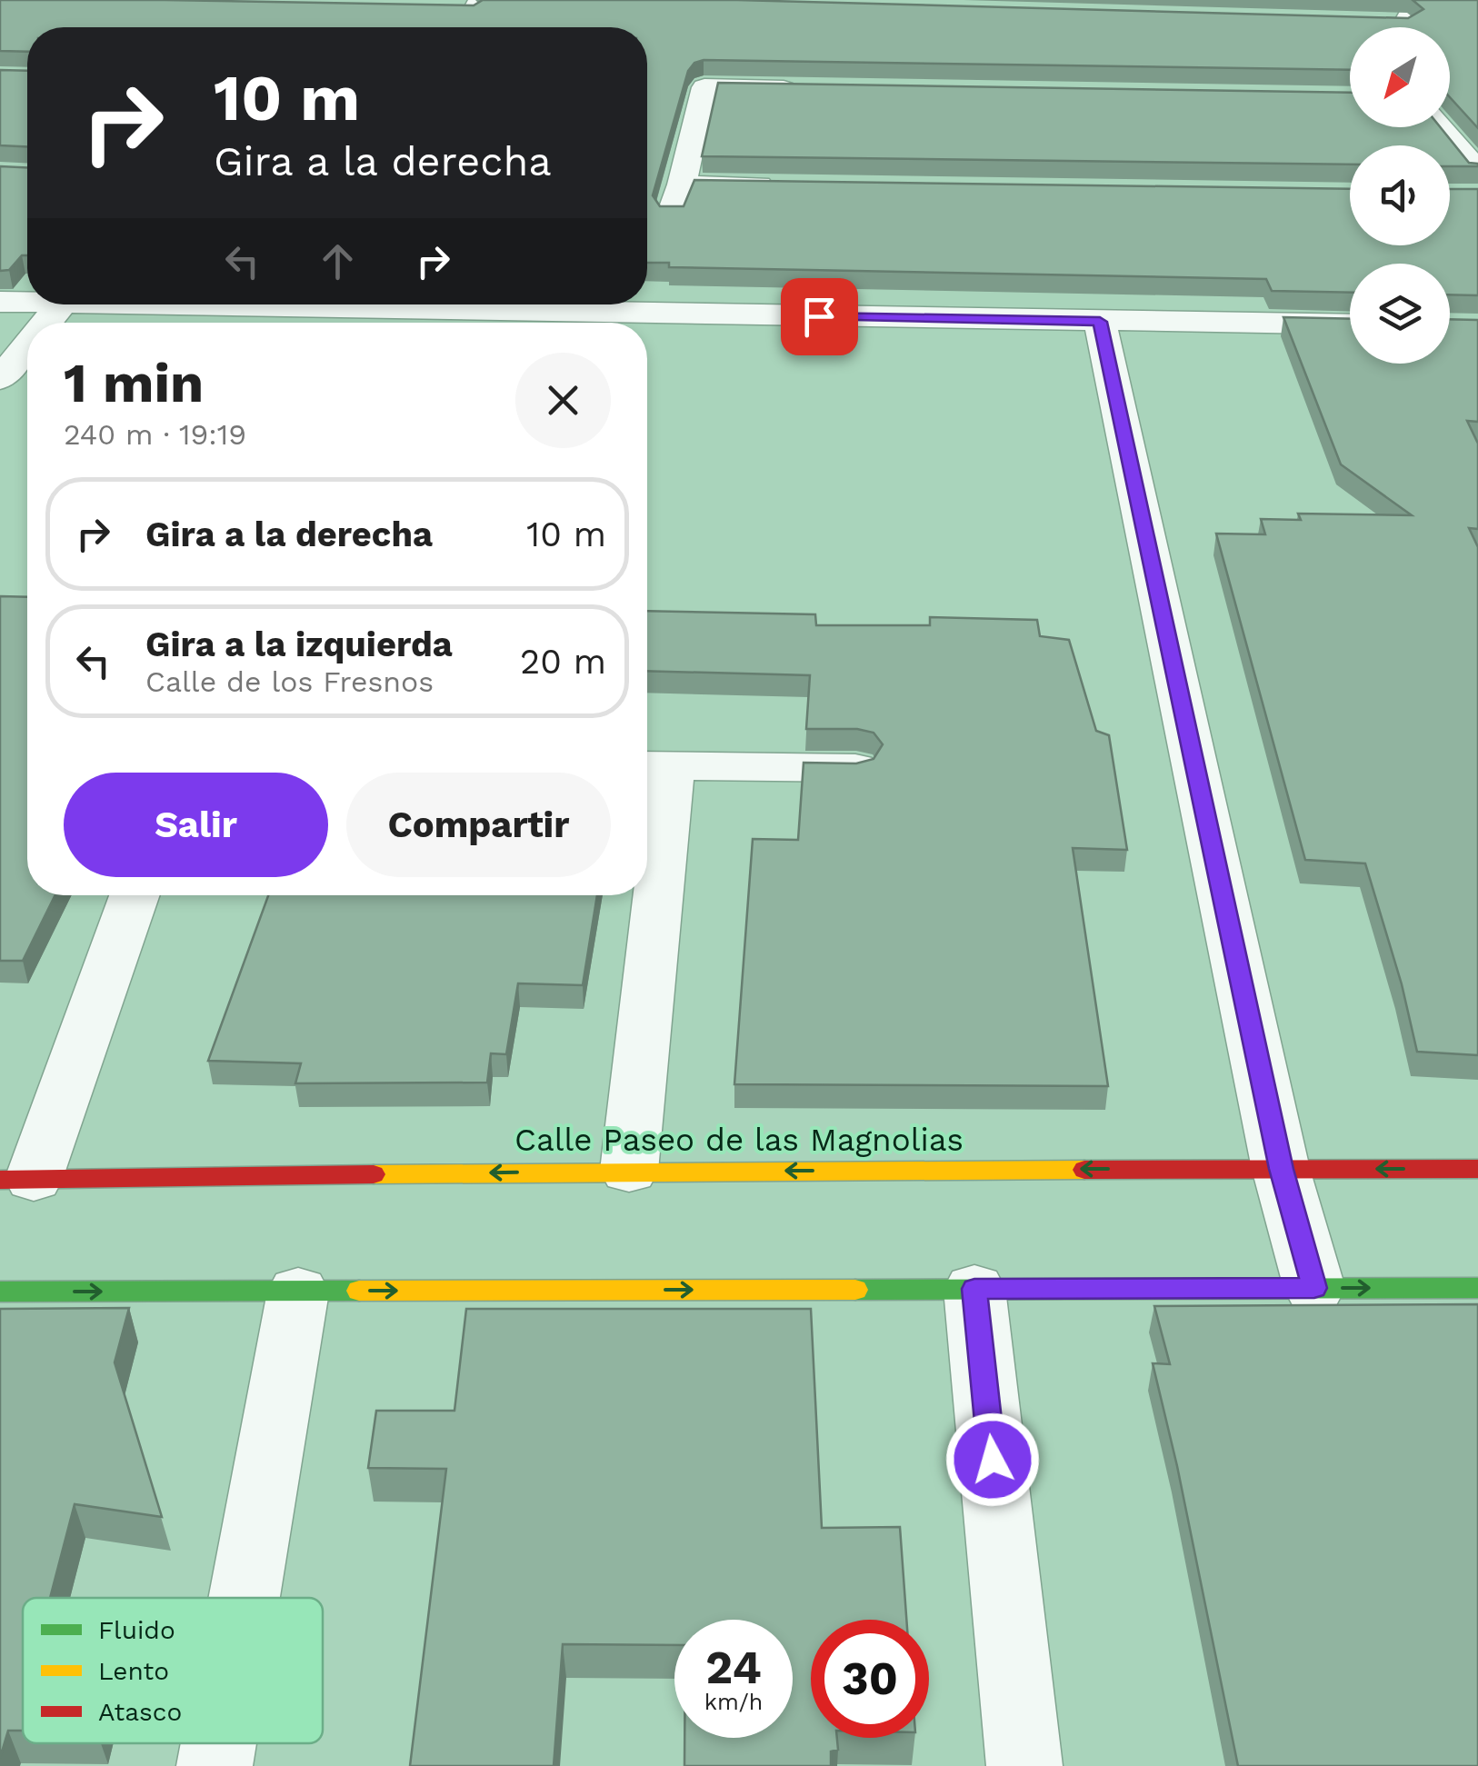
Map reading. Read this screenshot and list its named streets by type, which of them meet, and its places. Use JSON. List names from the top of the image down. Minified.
{"streets":{"street":["Calle Paseo de las Magnolias"]},"legend":["Fluido","Lento","Atasco"],"north":"bottom left","page":{"turn":["10 m","Gira a la derecha"],"heading":["1 min","240 m · 19:19"],"list":[{"name":"Gira a la derecha","value":"10 m"},{"name":"Gira a la izquierda","note":"Calle de los Fresnos","value":"20 m"}],"buttons":["Salir","Compartir"],"speed":"24 km/h","limit":"30"}}
